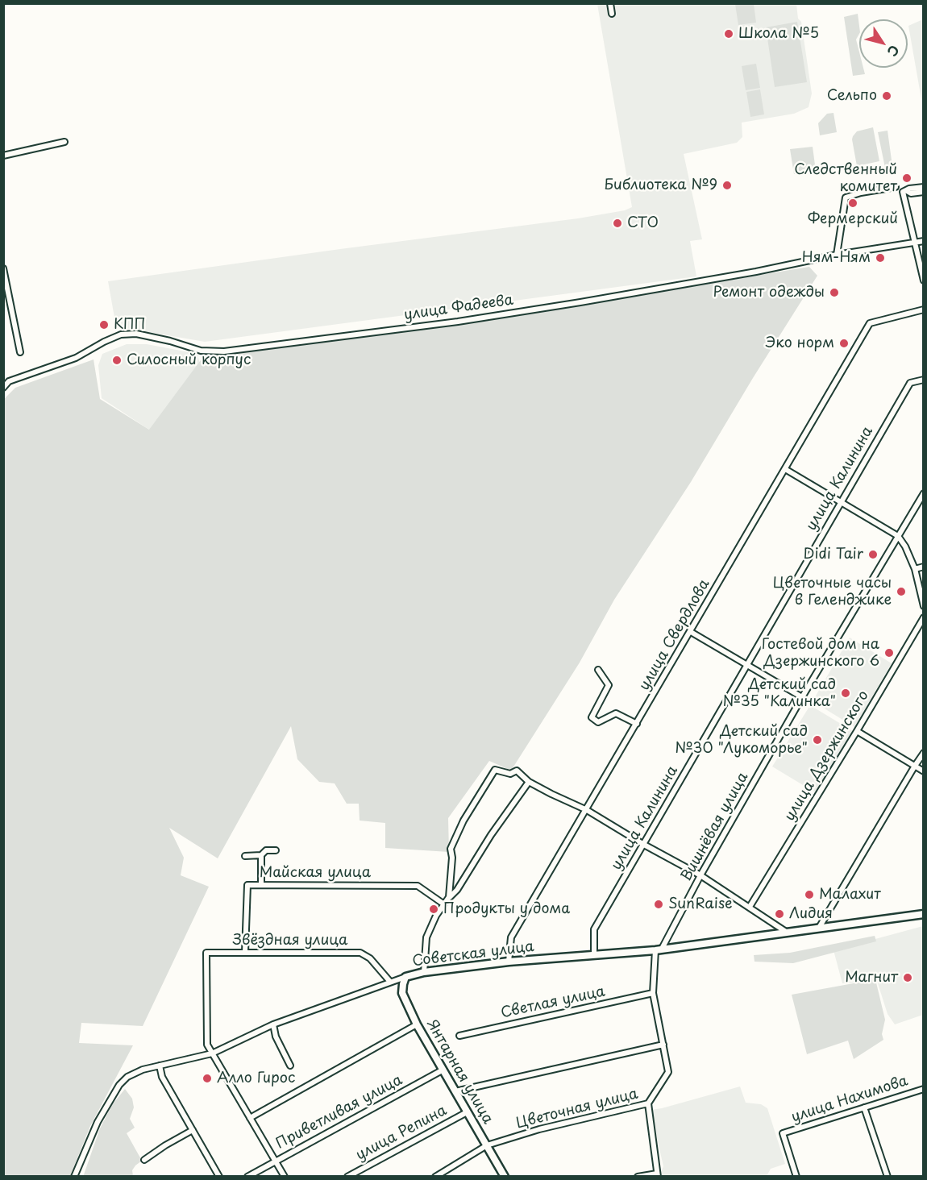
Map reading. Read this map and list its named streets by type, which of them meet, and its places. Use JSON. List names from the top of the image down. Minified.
{"streets":{"street":["улица Фадеева","улица Калинина","улица Свердлова","улица Дзержинского","Вишнёвая улица","Майская улица","Звёздная улица","Советская улица","Светлая улица","Янтарная улица","улица Нахимова","Цветочная улица","Приветливая улица","улица Репина"]},"crossings":[["улица Калинина","Советская улица"],["улица Свердлова","Советская улица"],["Вишнёвая улица","Советская улица"],["Майская улица","Звёздная улица"],["Звёздная улица","Советская улица"],["Советская улица","Янтарная улица"],["Янтарная улица","Цветочная улица"],["Янтарная улица","Приветливая улица"],["Янтарная улица","улица Репина"]],"places":["Школа №5","Сельпо","Следственный комитет","Библиотека №9","Фермерский","СТО","Ням-Ням","Ремонт одежды","КПП","Эко норм","Силосный корпус","Didi Tair","Цветочные часы в Геленджике","Гостевой дом на Дзержинского 6","Детский сад №35 \"Калинка\"","Детский сад №30 \"Лукоморье\"","Малахит","SunRaise","Продукты у дома","Лидия","Магнит","Алло Гирос"],"north":"bottom right"}
